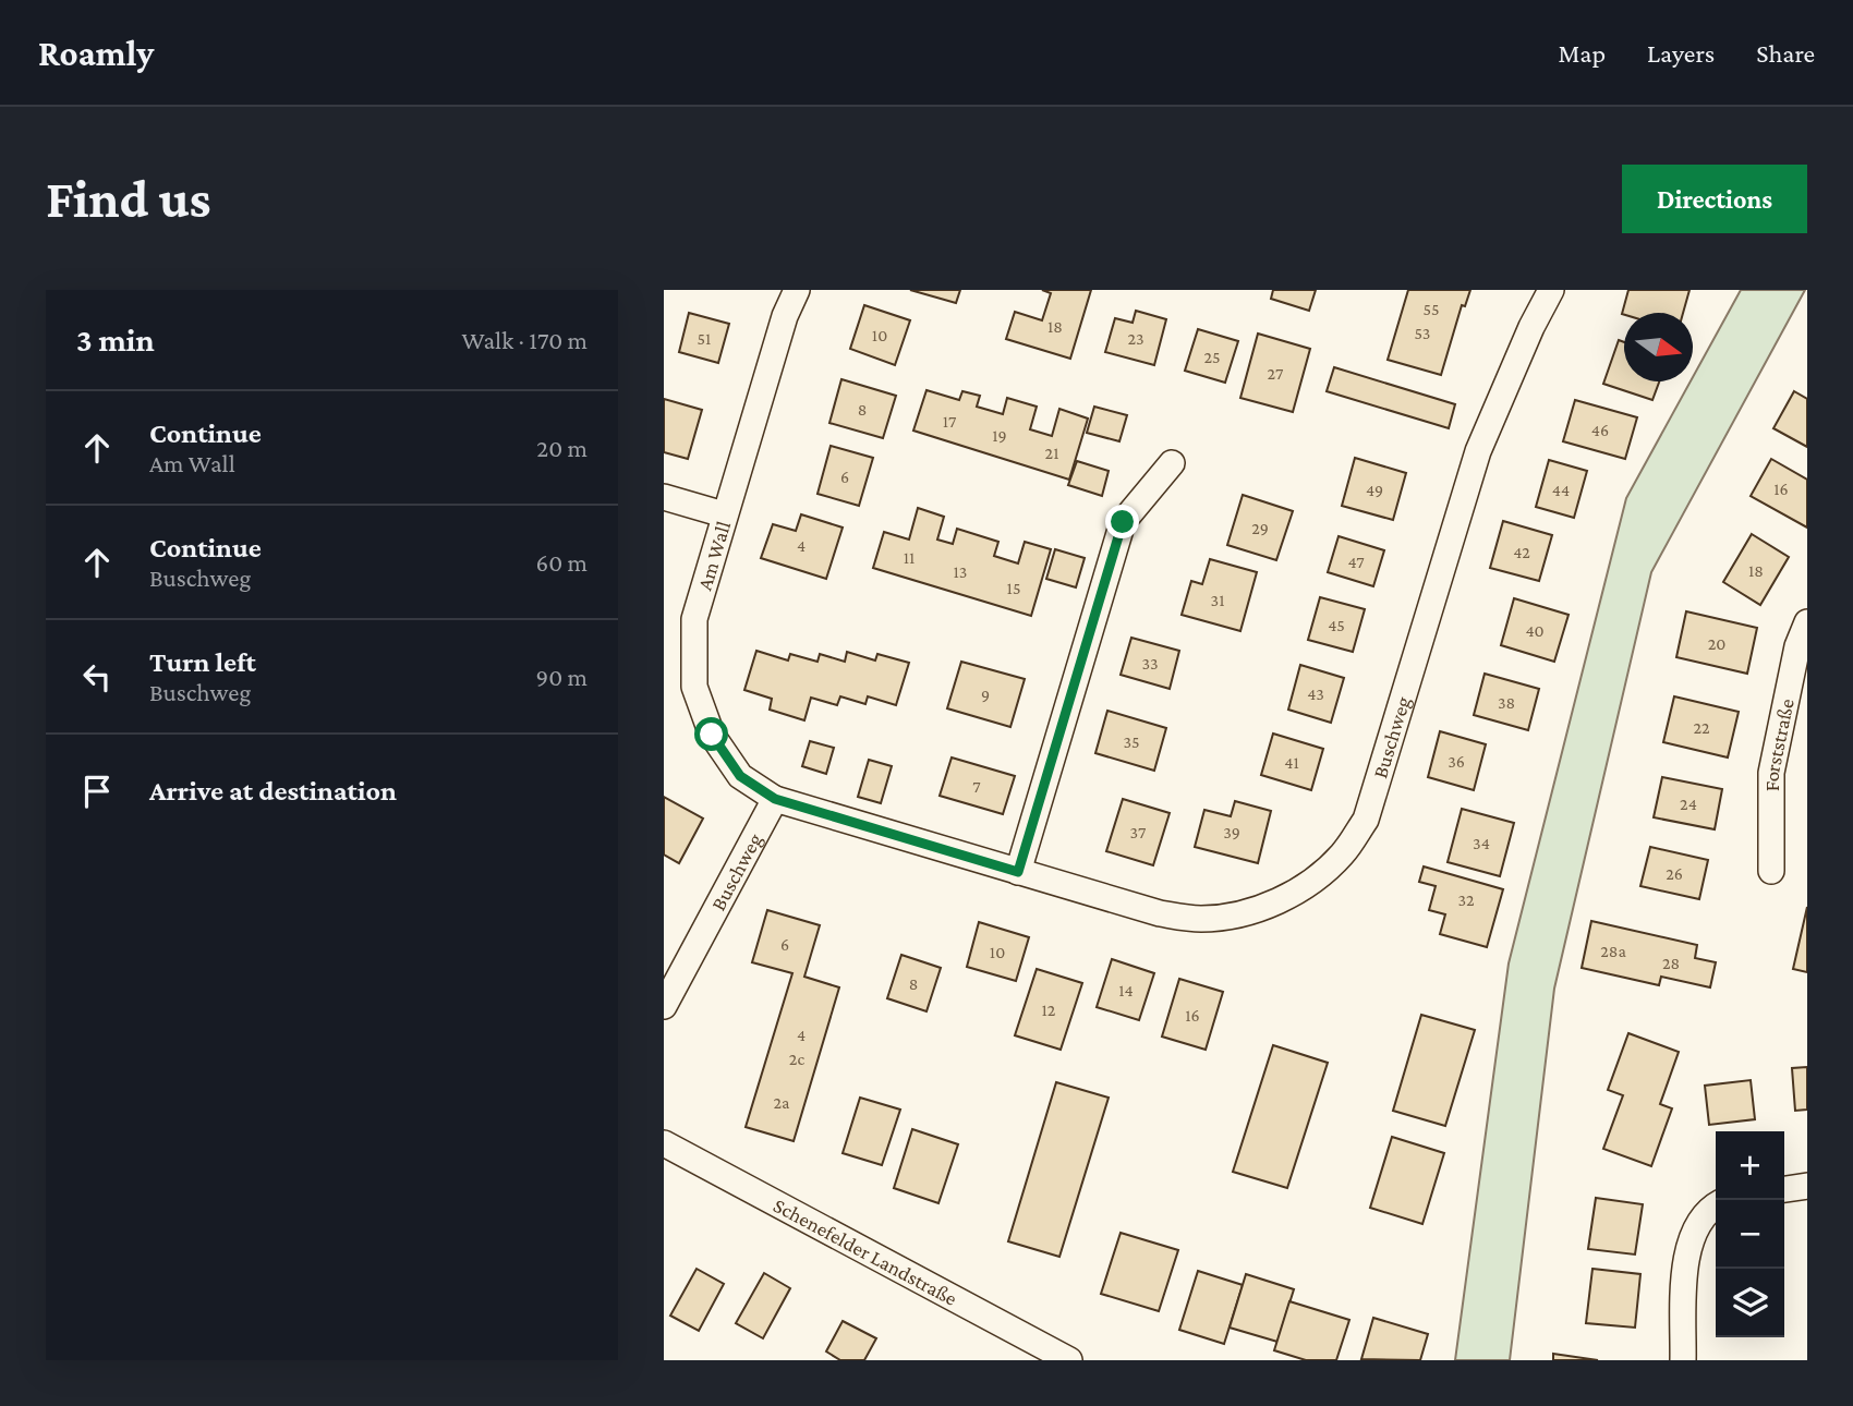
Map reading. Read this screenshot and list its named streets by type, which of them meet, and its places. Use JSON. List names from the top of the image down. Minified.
{"streets":{"street":["Am Wall","Buschweg","Forststraße","Schenefelder Landstraße"]},"crossings":[["Am Wall","Buschweg"]],"house_numbers":["55","18","53","10","51","23","25","27","8","17","46","19","21","6","16","49","44","29","4","42","11","47","18","13","15","31","45","40","20","33","43","9","38","22","35","36","41","7","24","37","39","34","26","32","6","28a","10","28","8","14","12","16","4","2c","2a"],"north":"right","page":{"header":"Roamly","nav":["Map","Layers","Share"],"buttons":"Directions","title":"Find us","heading":["3 min","Walk · 170 m"],"list":[["Continue","Am Wall","20 m"],["Continue","Buschweg","60 m"],["Turn left","Buschweg","90 m"],"Arrive at destination"],"map_buttons":["+","−"]}}
